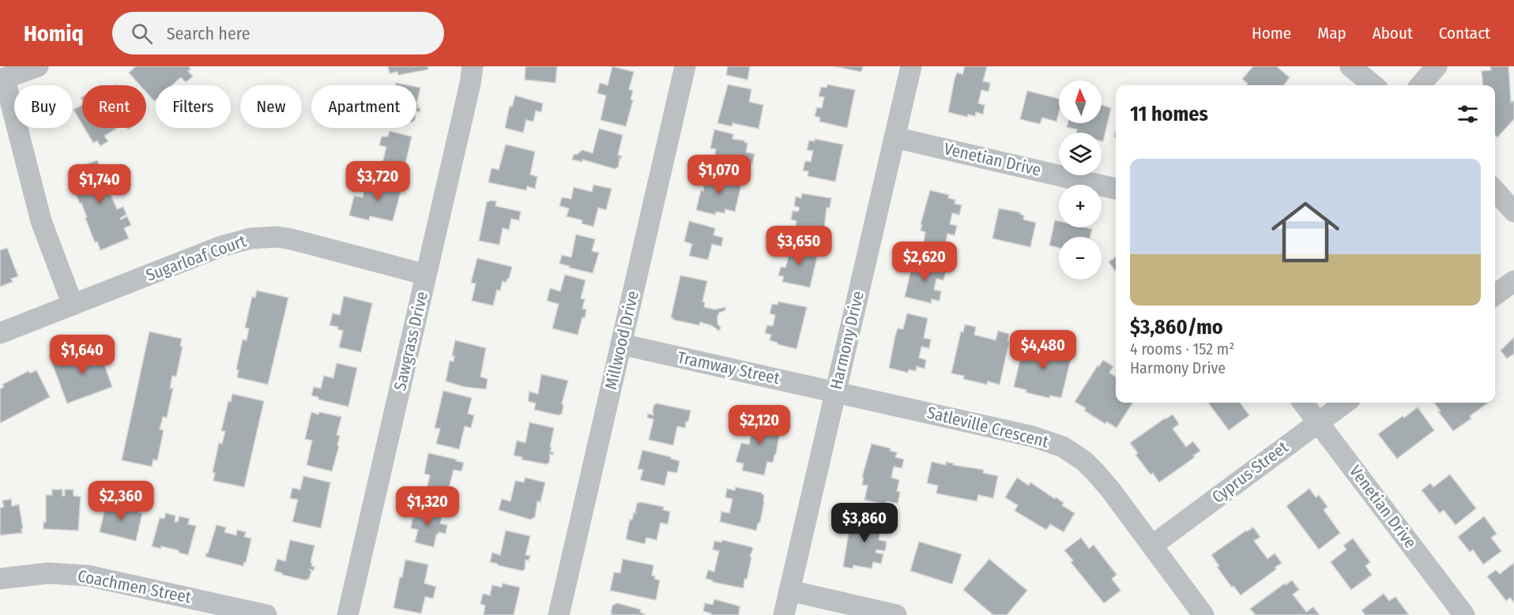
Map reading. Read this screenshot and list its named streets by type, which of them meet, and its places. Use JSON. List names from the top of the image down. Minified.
{"streets":{"street":["Venetian Drive","Sugarloaf Court","Millwood Drive","Harmony Drive","Sawgrass Drive","Tramway Street","Satleville Crescent","Cyprus Street","Coachmen Street"]},"crossings":[["Venetian Drive","Harmony Drive"],["Venetian Drive","Cyprus Street"],["Sugarloaf Court","Sawgrass Drive"],["Millwood Drive","Tramway Street"],["Harmony Drive","Tramway Street"],["Harmony Drive","Satleville Crescent"],["Tramway Street","Satleville Crescent"],["Satleville Crescent","Cyprus Street"]],"north":"top","page":{"header":"Homiq","search":"Search here","nav":["Home","Map","About","Contact"],"map_buttons":["+","−"],"chip":["Buy","Rent","Filters","New","Apartment"],"heading":"11 homes","list":[{"name":"$3,860/mo","note":"4 rooms · 152 m² · Harmony Drive"}],"price":["$1,070","$3,720","$1,740","$3,650","$2,620","$4,480","$1,640","$2,120","$2,360","$1,320","$3,860"]}}
